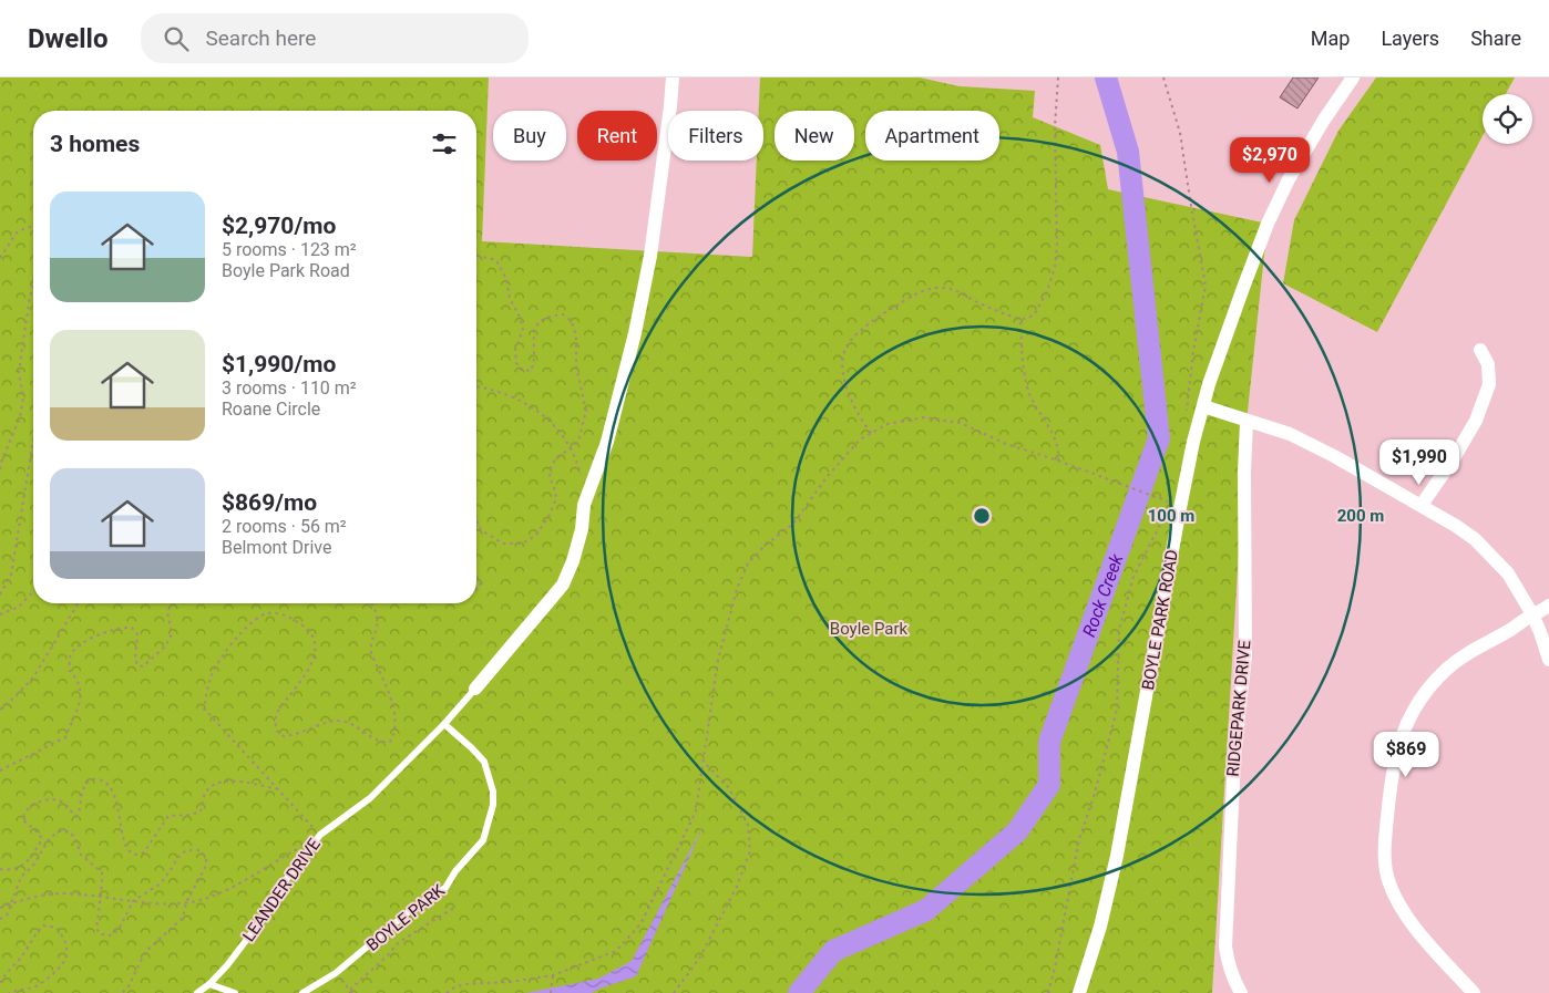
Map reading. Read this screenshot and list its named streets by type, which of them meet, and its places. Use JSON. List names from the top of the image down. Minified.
{"streets":{"street":["BOYLE PARK ROAD","RIDGEPARK DRIVE"],"lane":["LEANDER DRIVE","BOYLE PARK"]},"crossings":[["LEANDER DRIVE","BOYLE PARK"]],"water":["Rock Creek"],"parks":["Boyle Park"],"page":{"header":"Dwello","search":"Search here","nav":["Map","Layers","Share"],"chip":["Buy","Rent","Filters","New","Apartment"],"heading":"3 homes","price":["$2,970","$1,990","$869"],"list":[{"name":"$2,970/mo","note":"5 rooms · 123 m² · Boyle Park Road"},{"name":"$1,990/mo","note":"3 rooms · 110 m² · Roane Circle"},{"name":"$869/mo","note":"2 rooms · 56 m² · Belmont Drive"}]},"rings":["100 m","200 m"]}
